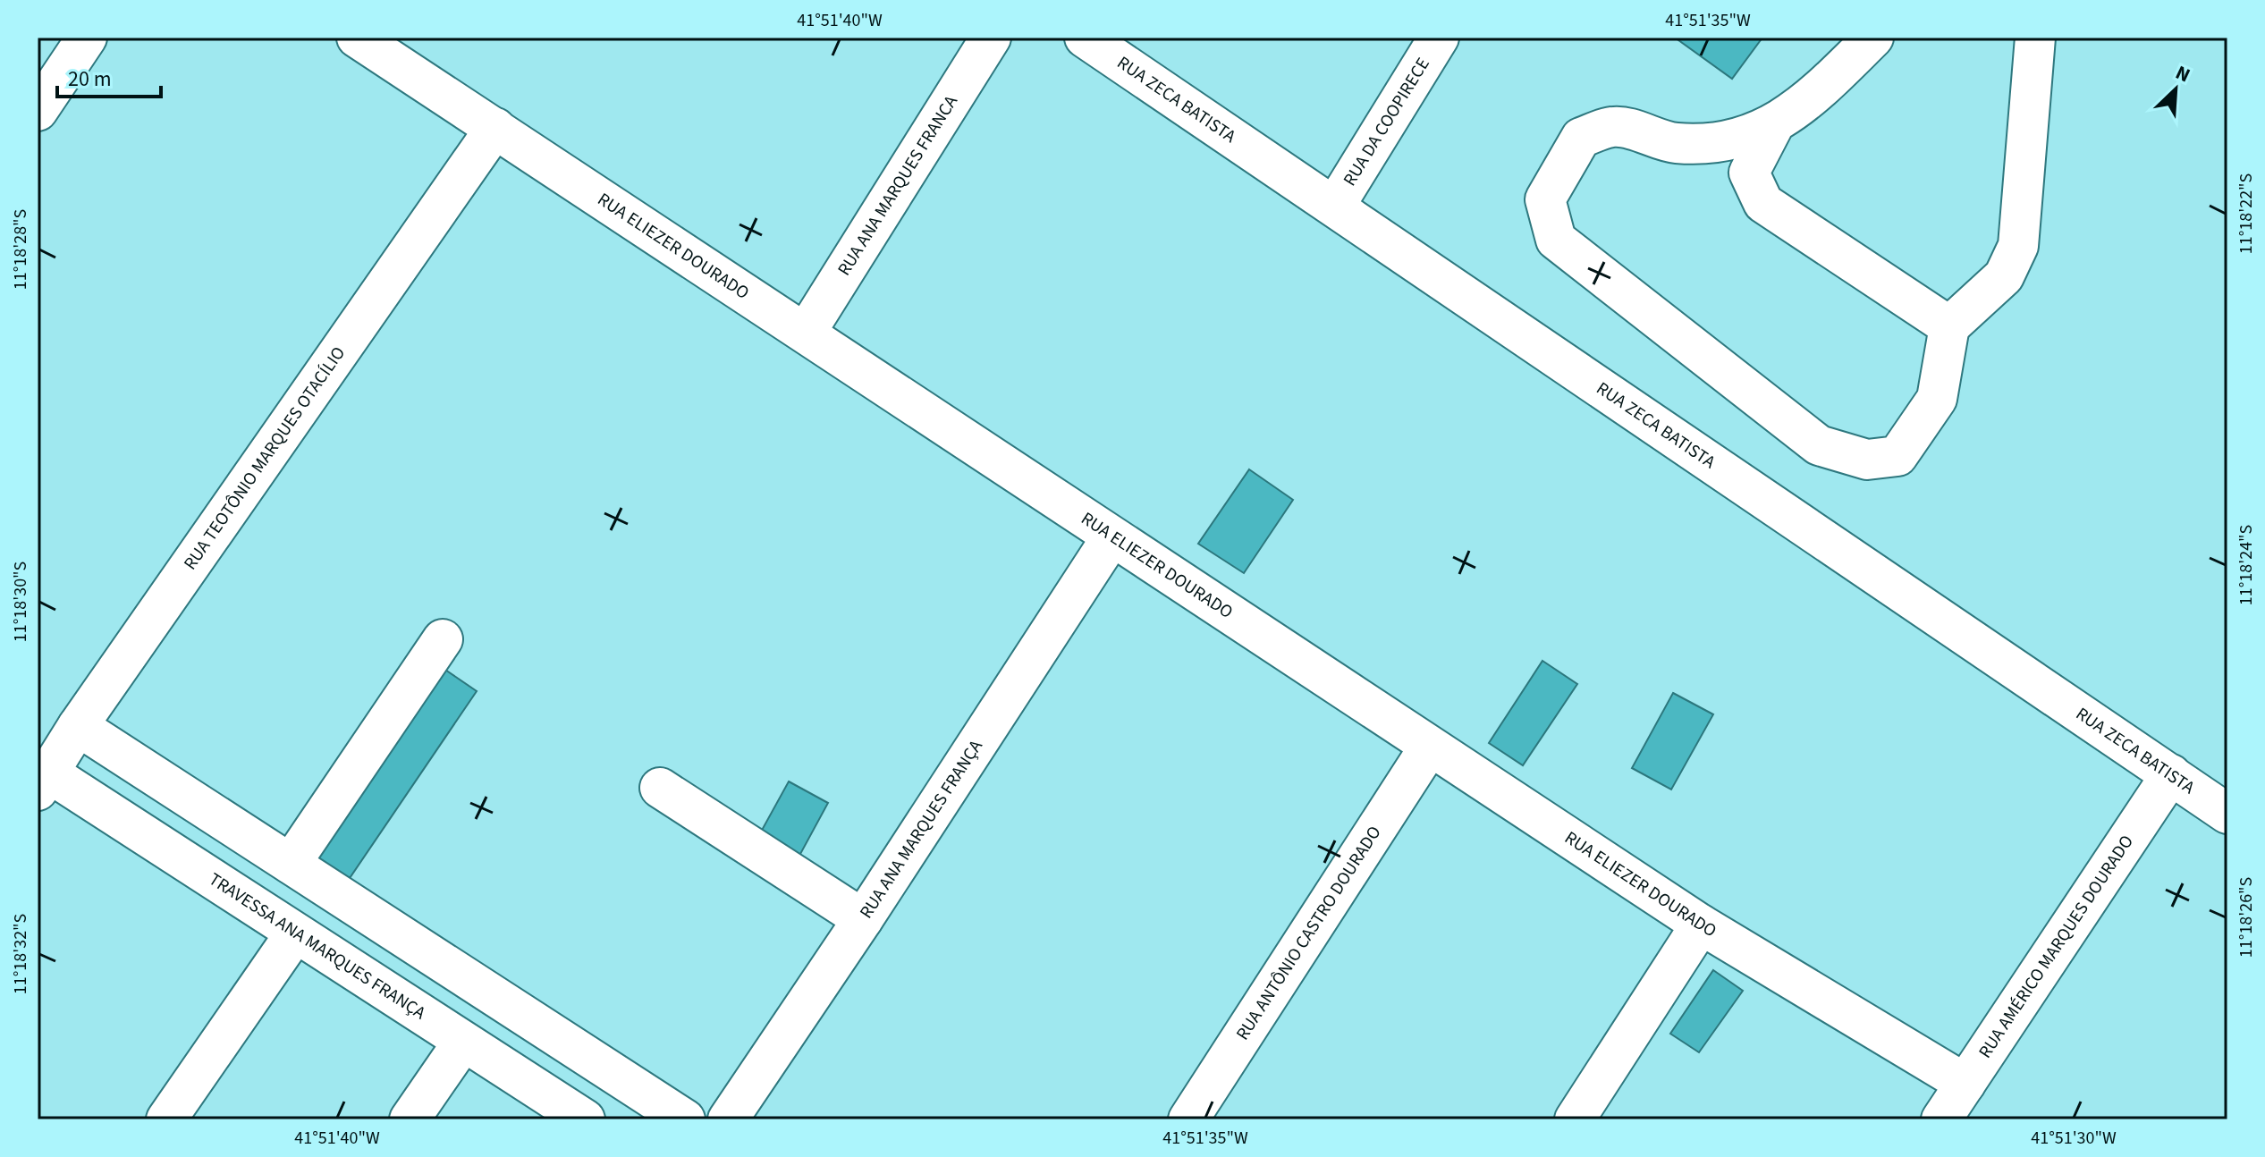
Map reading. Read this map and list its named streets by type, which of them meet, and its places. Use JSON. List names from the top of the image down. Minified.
{"streets":{"street":["RUA ZECA BATISTA","RUA DA COOPIRECE","RUA ANA MARQUES FRANCA","RUA ELIEZER DOURADO","RUA TEOTÔNIO MARQUES OTACÍLIO","RUA ANA MARQUES FRANÇA","RUA ANTÔNIO CASTRO DOURADO","TRAVESSA ANA MARQUES FRANÇA","RUA AMÉRICO MARQUES DOURADO"]},"crossings":[["RUA ZECA BATISTA","RUA DA COOPIRECE"],["RUA ZECA BATISTA","RUA AMÉRICO MARQUES DOURADO"],["RUA ANA MARQUES FRANCA","RUA ELIEZER DOURADO"],["RUA ELIEZER DOURADO","RUA TEOTÔNIO MARQUES OTACÍLIO"],["RUA ELIEZER DOURADO","RUA ANA MARQUES FRANÇA"],["RUA ELIEZER DOURADO","RUA ANTÔNIO CASTRO DOURADO"],["RUA ELIEZER DOURADO","RUA AMÉRICO MARQUES DOURADO"],["RUA TEOTÔNIO MARQUES OTACÍLIO","TRAVESSA ANA MARQUES FRANÇA"]],"scale_bar":"20 m","north":"top right","coordinates":["41°51'40\"W","41°51'35\"W","11°18'22\"S","11°18'28\"S","11°18'24\"S","11°18'30\"S","11°18'26\"S","11°18'32\"S","41°51'30\"W"]}
